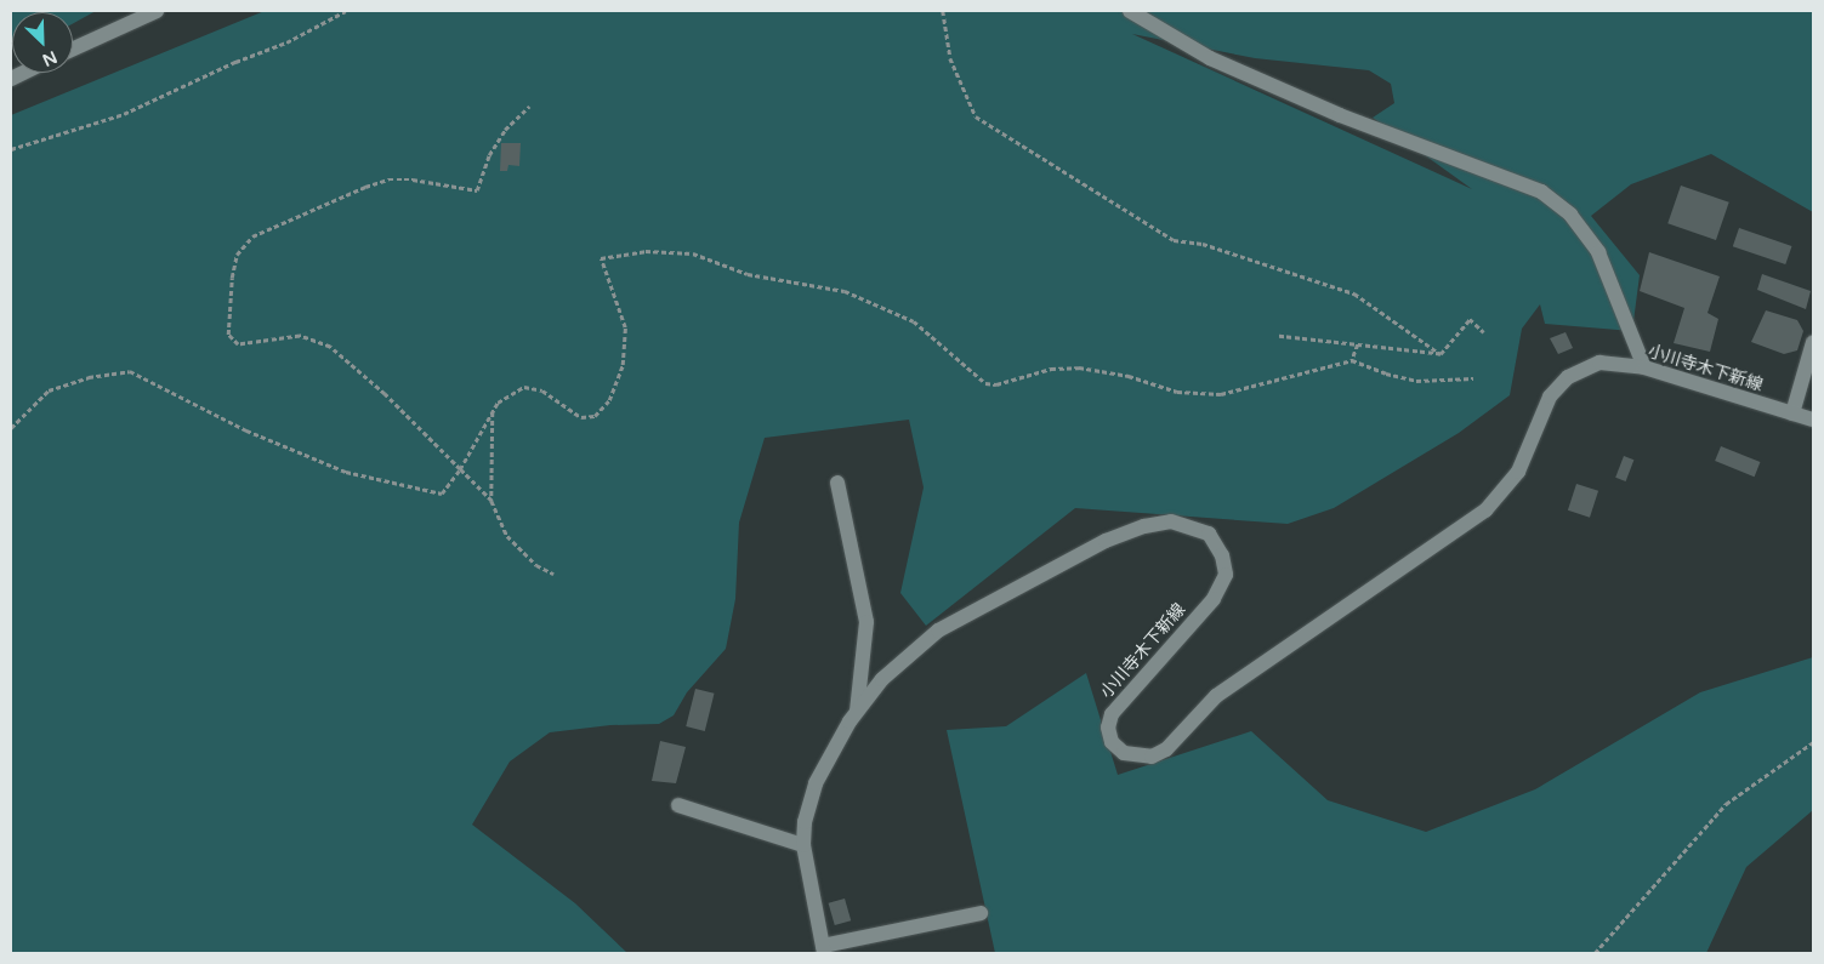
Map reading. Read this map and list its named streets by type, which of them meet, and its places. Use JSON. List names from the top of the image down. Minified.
{"streets":{"main road":["小川寺木下新線"]},"north":"bottom right"}
